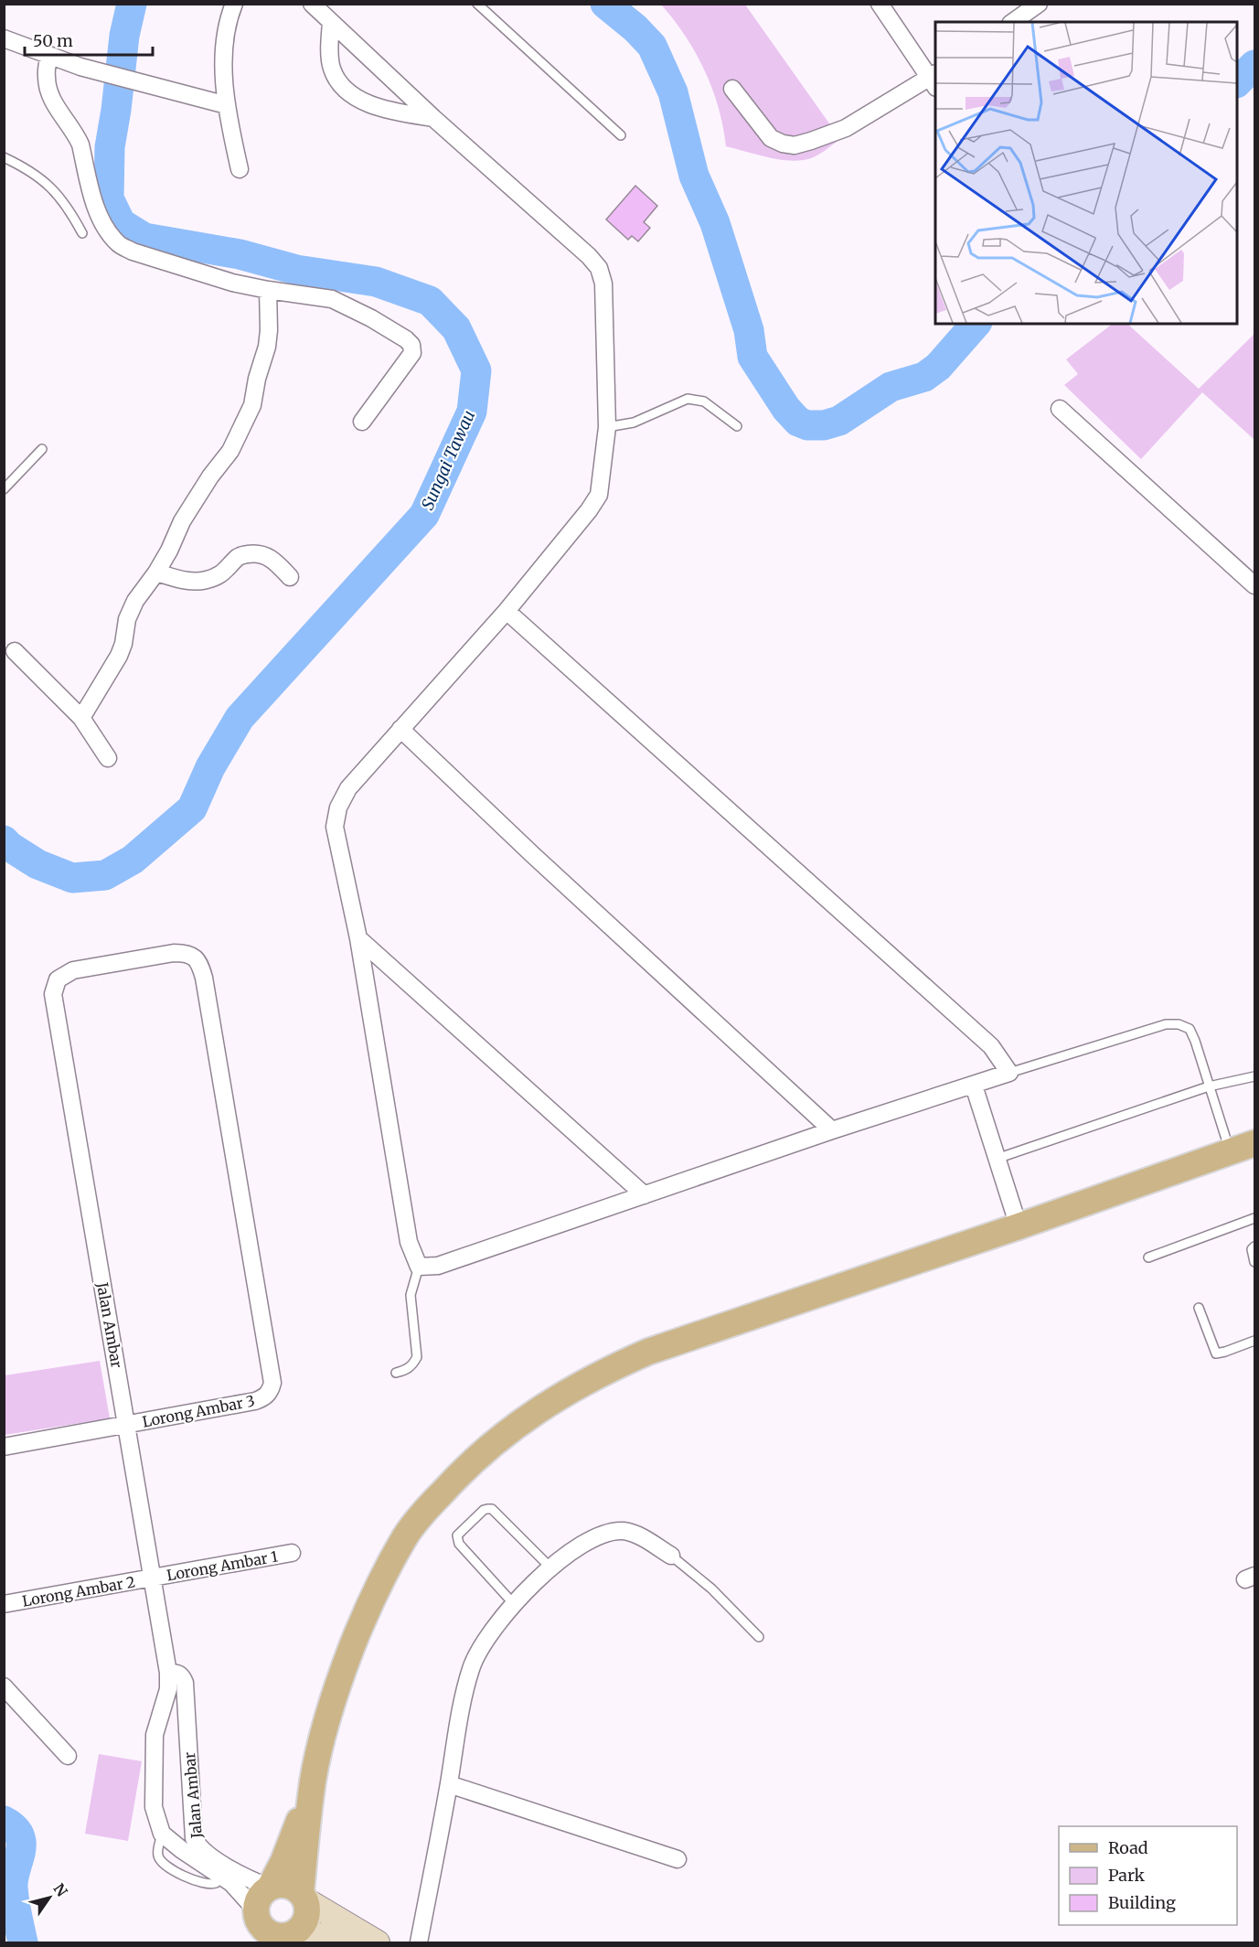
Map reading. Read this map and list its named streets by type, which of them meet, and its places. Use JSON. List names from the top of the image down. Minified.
{"streets":{"street":["Jalan Ambar","Lorong Ambar 3","Lorong Ambar 1","Lorong Ambar 2"]},"crossings":[["Jalan Ambar","Lorong Ambar 3"],["Jalan Ambar","Lorong Ambar 1"],["Jalan Ambar","Lorong Ambar 2"],["Lorong Ambar 1","Lorong Ambar 2"]],"water":["Sungai Tawau"],"legend":["Road","Park","Building"],"scale_bar":"50 m","north":"top right"}
